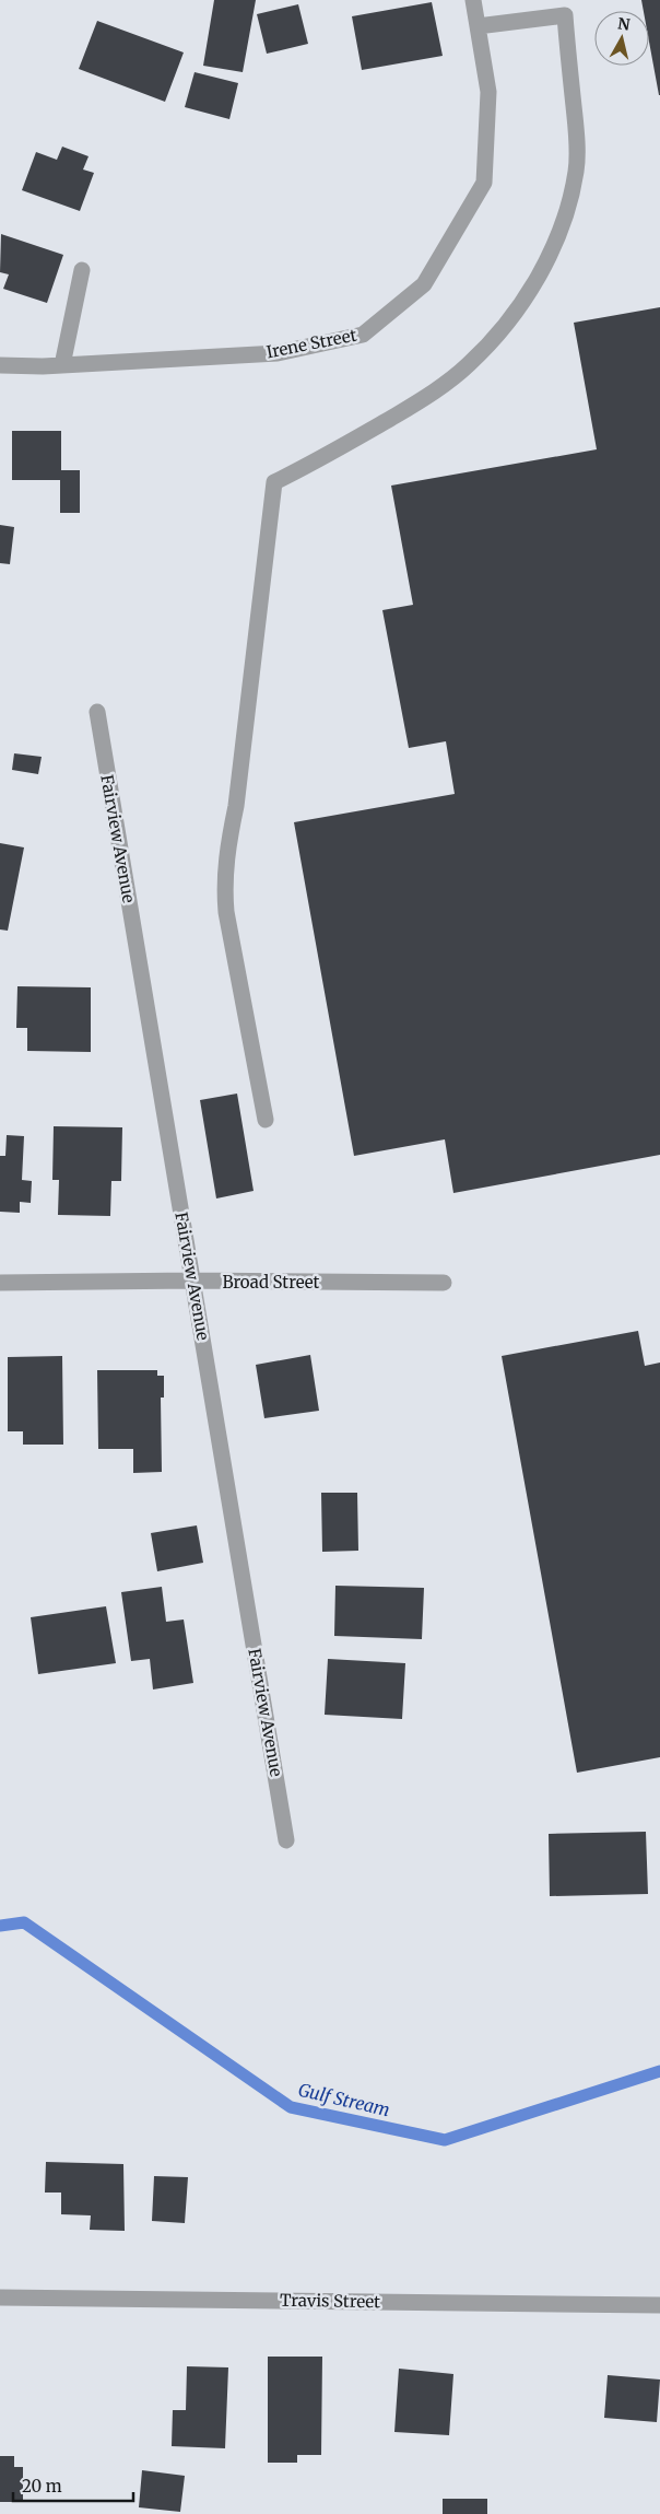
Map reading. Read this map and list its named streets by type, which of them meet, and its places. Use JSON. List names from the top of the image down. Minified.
{"streets":{"street":["Irene Street","Fairview Avenue","Broad Street","Travis Street"]},"crossings":[["Fairview Avenue","Broad Street"]],"water":["Gulf Stream"],"scale_bar":"20 m","north":"top"}
